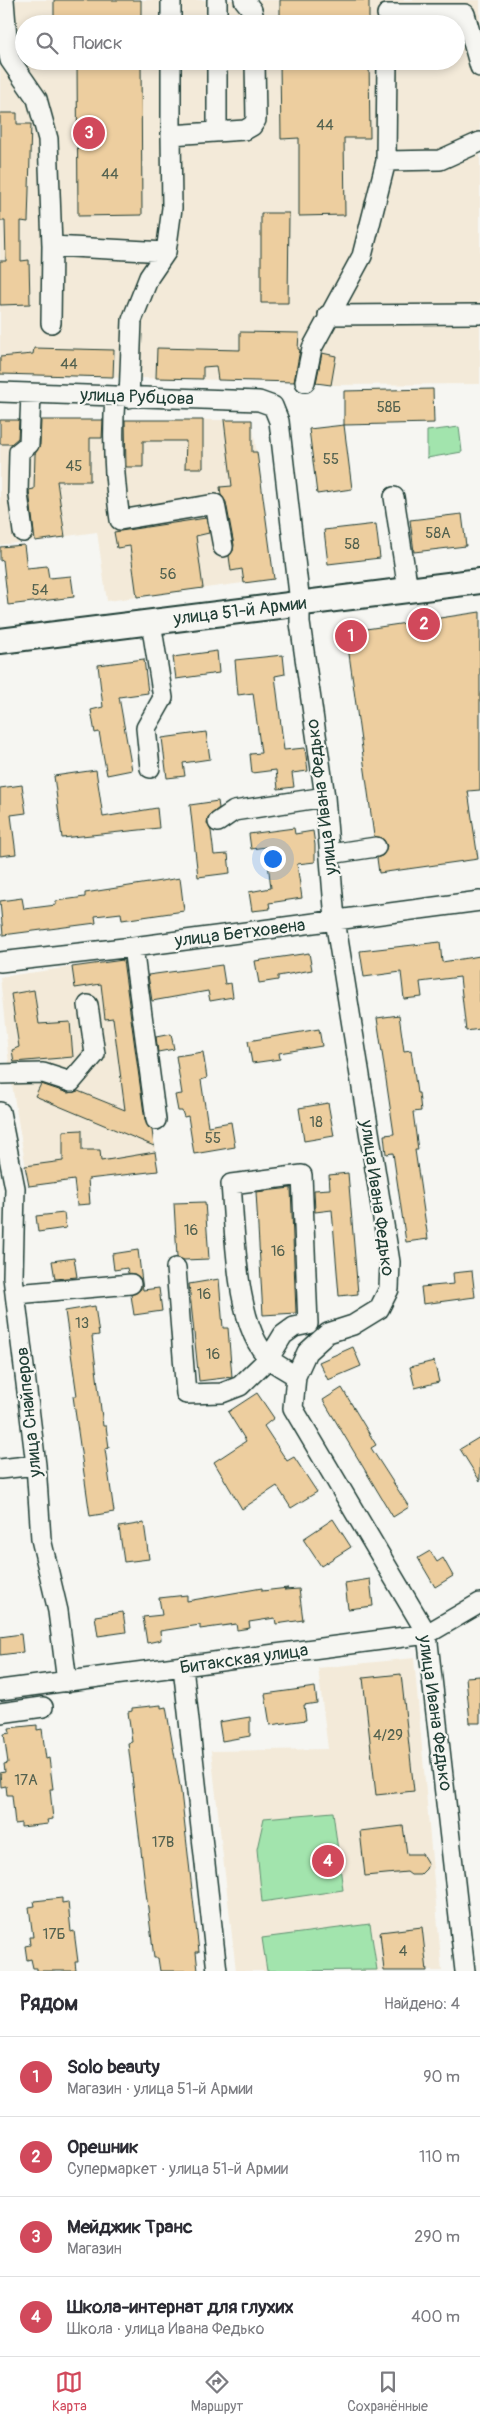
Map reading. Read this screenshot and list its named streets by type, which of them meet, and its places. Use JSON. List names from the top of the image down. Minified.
{"streets":{"main road":["улица 51-й Армии"],"street":["улица Рубцова","улица Ивана Федько","улица Бетховена","улица Снайперов","Битакская улица"]},"crossings":[["улица Рубцова","улица Ивана Федько"],["улица 51-й Армии","улица Ивана Федько"],["улица Ивана Федько","улица Бетховена"],["улица Ивана Федько","Битакская улица"],["улица Снайперов","Битакская улица"]],"house_numbers":["44","44","44","58Б","55","45","58А","58","56","54","18","55","16","16","16","13","16","4/29","17А","17В","17Б","4"],"page":{"search":"Поиск","pins":["3","2","1","4"],"heading":["Рядом","Найдено: 4"],"list":[{"mark":"1","name":"Solo beauty","note":"Магазин · улица 51-й Армии","value":"90 m"},{"mark":"2","name":"Орешник","note":"Супермаркет · улица 51-й Армии","value":"110 m"},{"mark":"3","name":"Мейджик Транс","note":"Магазин","value":"290 m"},{"mark":"4","name":"Школа-интернат для глухих","note":"Школа · улица Ивана Федько","value":"400 m"}],"nav":["Карта","Маршрут","Сохранённые"]}}
